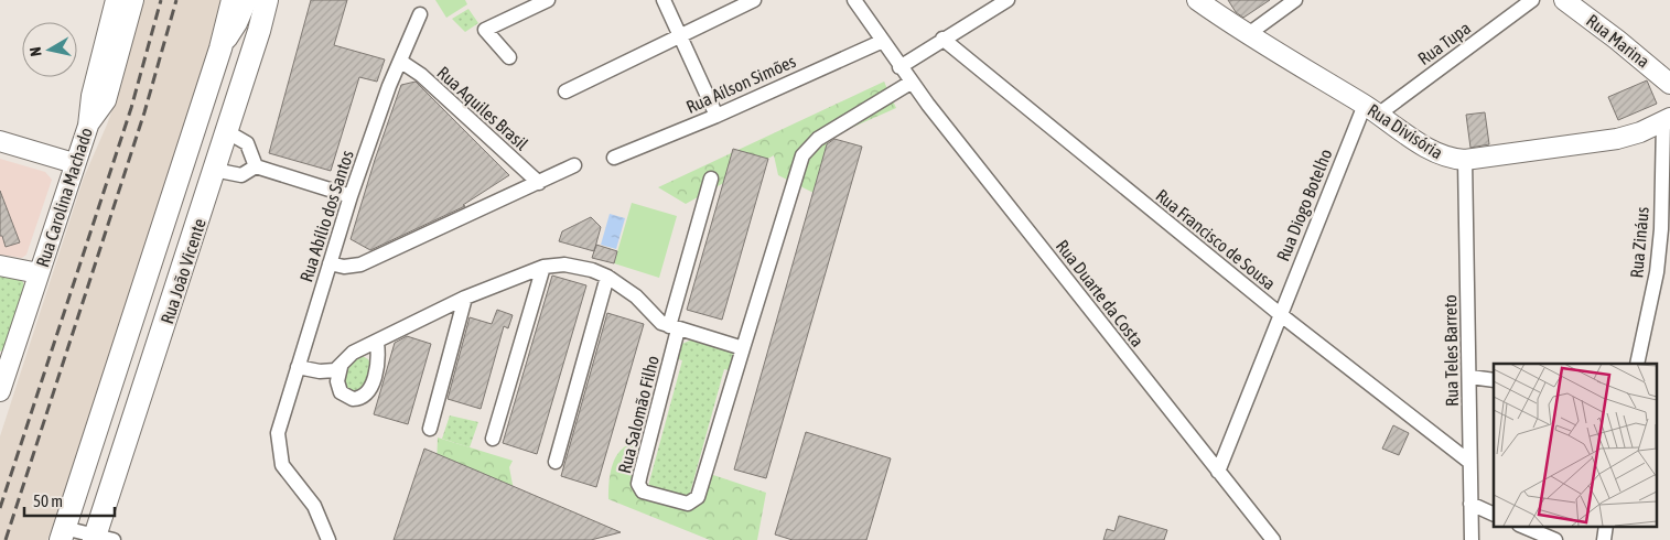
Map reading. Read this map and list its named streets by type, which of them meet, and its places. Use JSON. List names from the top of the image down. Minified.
{"streets":{"main road":["Rua Marina","Rua Divisória","Rua Carolina Machado","Rua João Vicente"],"street":["Rua Tupa","Rua Aílson Simões","Rua Aquiles Brasil","Rua Diogo Botelho","Rua Abílio dos Santos","Rua Francisco de Sousa","Rua Zináus","Rua Duarte da Costa","Rua Teles Barreto","Rua Salomão Filho"]},"crossings":[["Rua Tupa","Rua Divisória"],["Rua Tupa","Rua Diogo Botelho"],["Rua Aílson Simões","Rua Duarte da Costa"],["Rua Aquiles Brasil","Rua Abílio dos Santos"],["Rua Divisória","Rua Diogo Botelho"],["Rua Divisória","Rua Zináus"],["Rua Divisória","Rua Teles Barreto"],["Rua Diogo Botelho","Rua Francisco de Sousa"],["Rua Diogo Botelho","Rua Duarte da Costa"],["Rua Francisco de Sousa","Rua Teles Barreto"],["Rua Duarte da Costa","Rua Salomão Filho"]],"scale_bar":"50 m","north":"left"}
